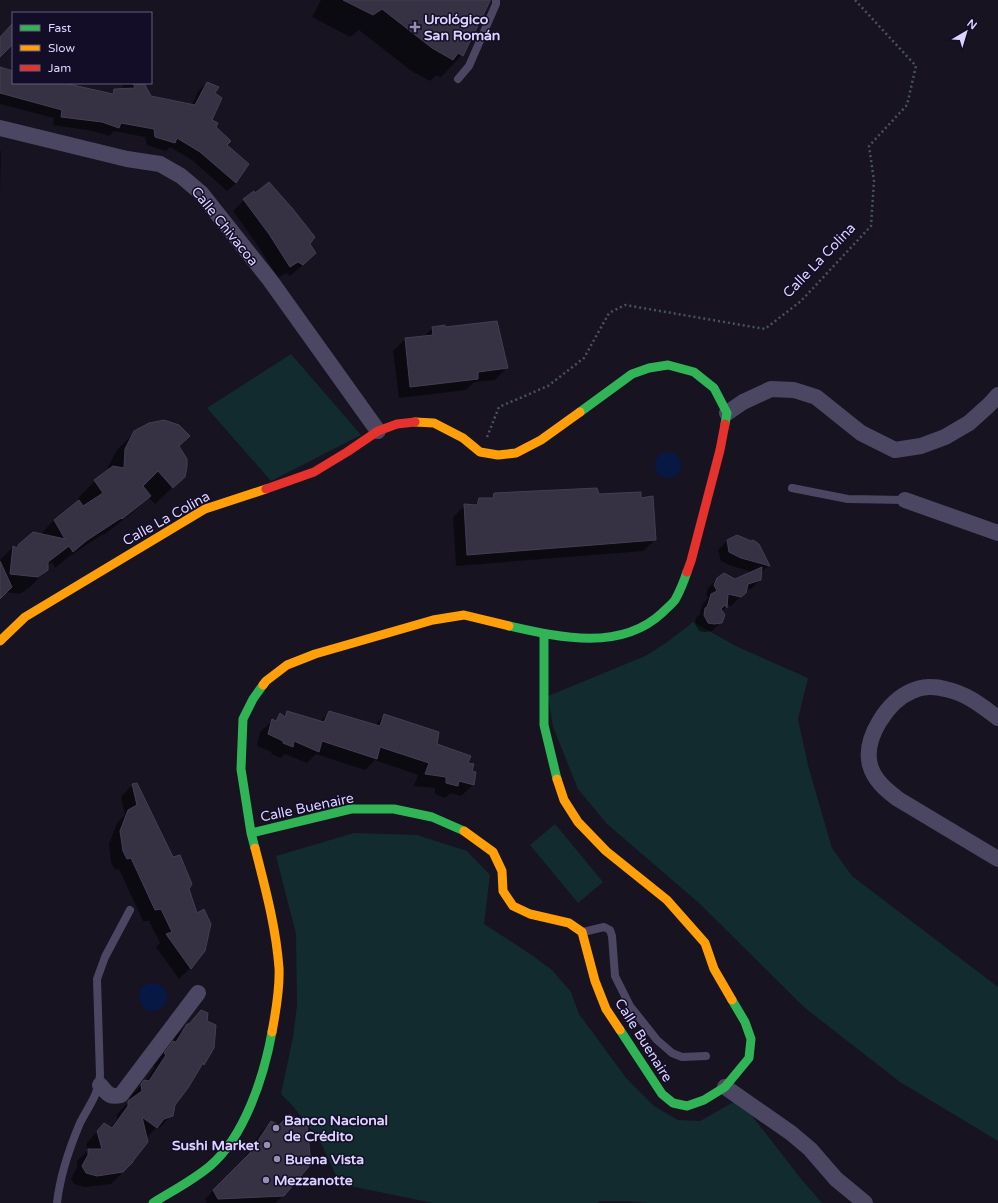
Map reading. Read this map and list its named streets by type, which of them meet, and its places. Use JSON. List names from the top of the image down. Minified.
{"streets":{"street":["Calle Chivacoa","Calle La Colina","Calle Buenaire"]},"crossings":[["Calle Chivacoa","Calle La Colina"]],"places":{"health":["Urológico San Román"],"other":["Banco Nacional de Crédito","Sushi Market","Buena Vista","Mezzanotte"]},"legend":["Fast","Slow","Jam"],"north":"top right"}
